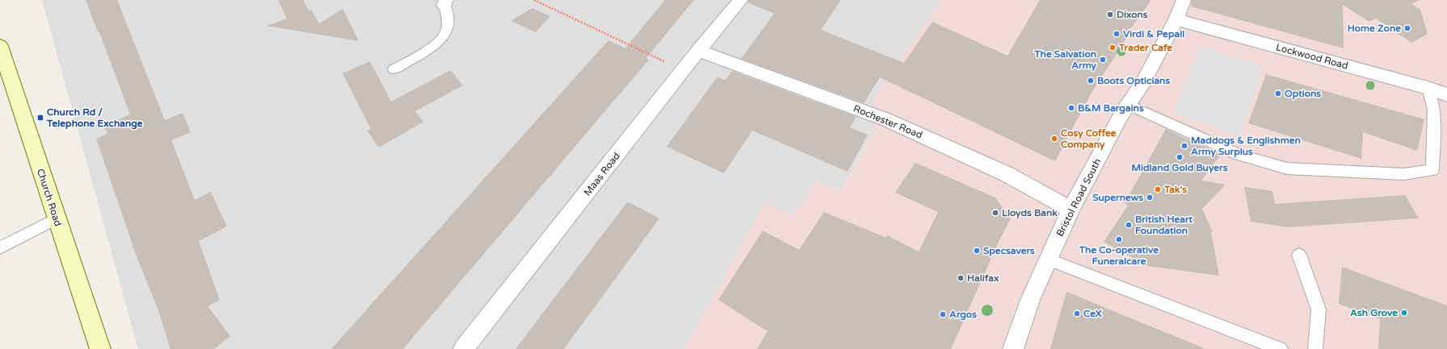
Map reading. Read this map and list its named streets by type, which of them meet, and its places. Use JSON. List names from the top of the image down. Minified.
{"streets":{"main road":["Church Road"],"street":["Lockwood Road","Rochester Road","Maas Road","Bristol Road South"]},"crossings":[["Lockwood Road","Bristol Road South"],["Rochester Road","Maas Road"],["Rochester Road","Bristol Road South"]],"places":{"other":["Dixons","Home Zone","Virdi & Pepall","Trader Cafe","The Salvation Army","Boots Opticians","Options","B&M Bargains","Cosy Coffee Company","Maddogs & Englishmen Army Surplus","Midland Gold Buyers","Tak's","Supernews","Lloyds Bank","British Heart Foundation","The Co-operative Funeralcare","Specsavers","Halifax","Ash Grove","CeX","Argos"],"transit":["Church Rd / Telephone Exchange"]}}
